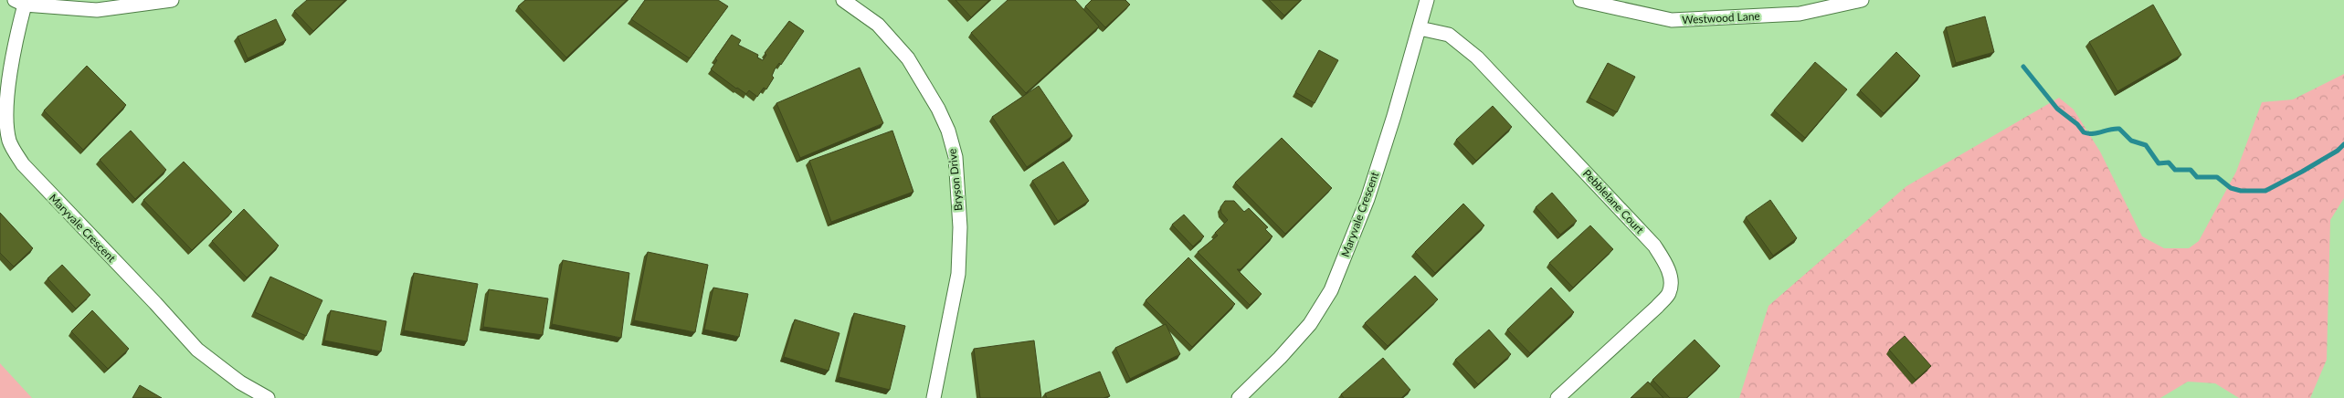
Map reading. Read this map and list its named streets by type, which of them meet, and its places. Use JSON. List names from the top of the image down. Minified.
{"streets":{"street":["Westwood Lane","Bryson Drive","Pebblelane Court","Maryvale Crescent"]},"crossings":[["Pebblelane Court","Maryvale Crescent"]]}
